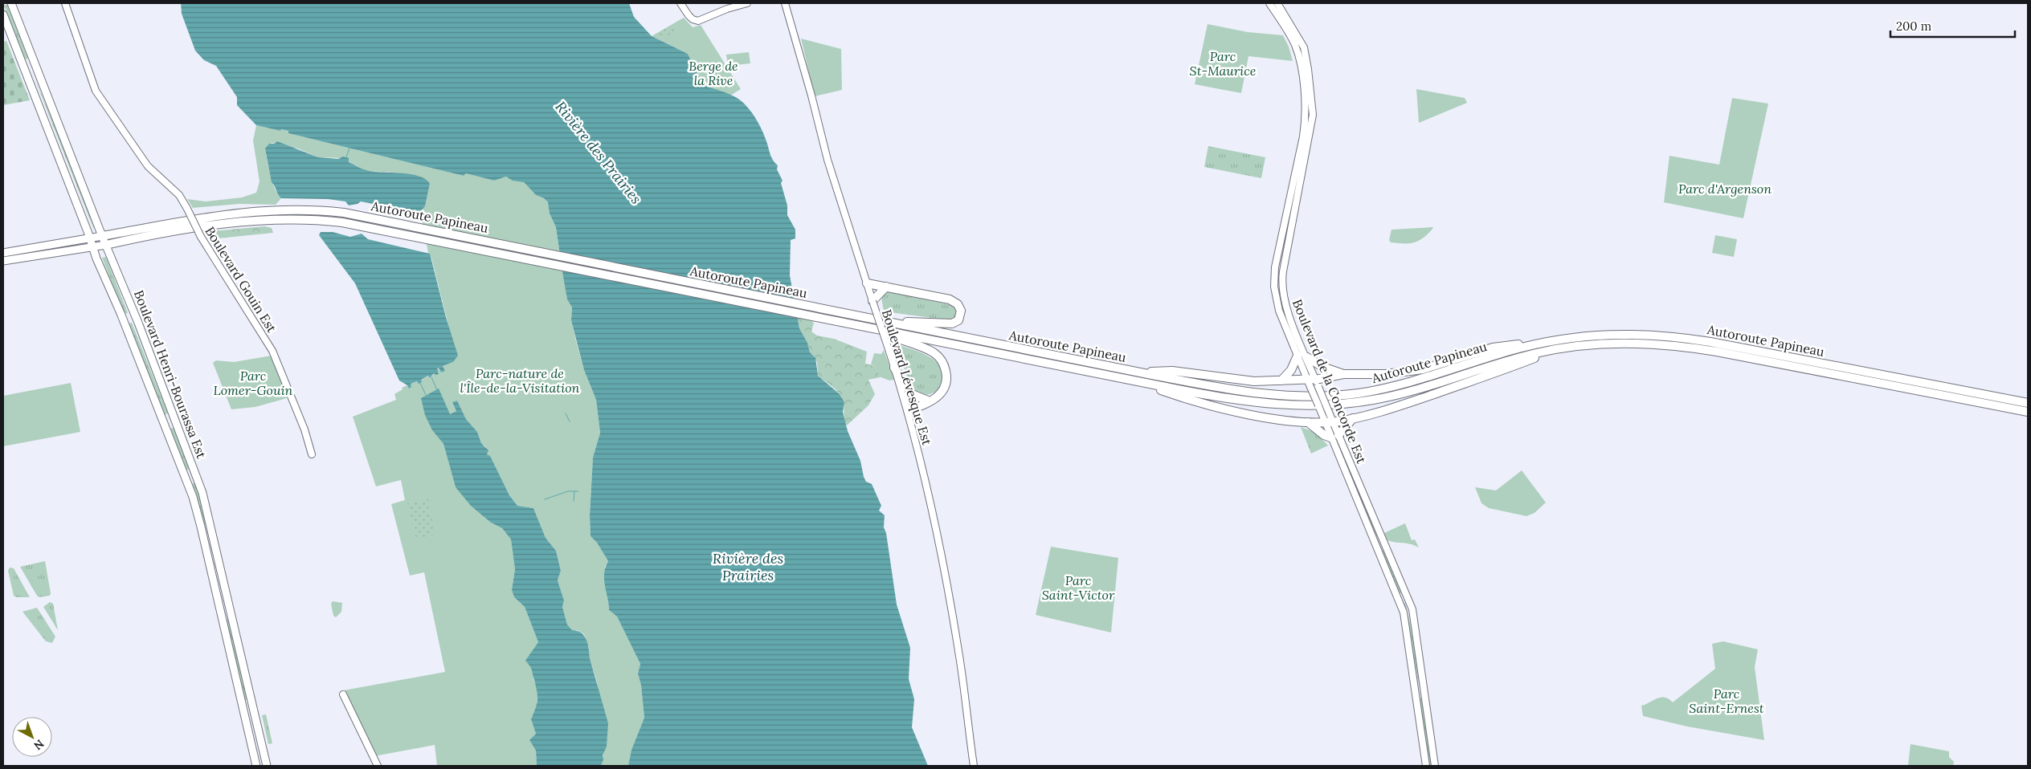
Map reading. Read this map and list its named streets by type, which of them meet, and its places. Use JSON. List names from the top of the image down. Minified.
{"streets":{"highway":["Autoroute Papineau"],"main road":["Boulevard Henri-Bourassa Est"],"street":["Boulevard Gouin Est","Boulevard Lévesque Est","Boulevard de la Concorde Est"]},"crossings":[["Autoroute Papineau","Boulevard Henri-Bourassa Est"]],"water":["Rivière des Prairies"],"parks":["Parc St-Maurice","Berge de la Rive","Parc d'Argenson","Parc-nature de l'Île-de-la-Visitation","Parc Lomer-Gouin","Parc Saint-Victor","Parc Saint-Ernest"],"scale_bar":"200 m","north":"bottom right"}
